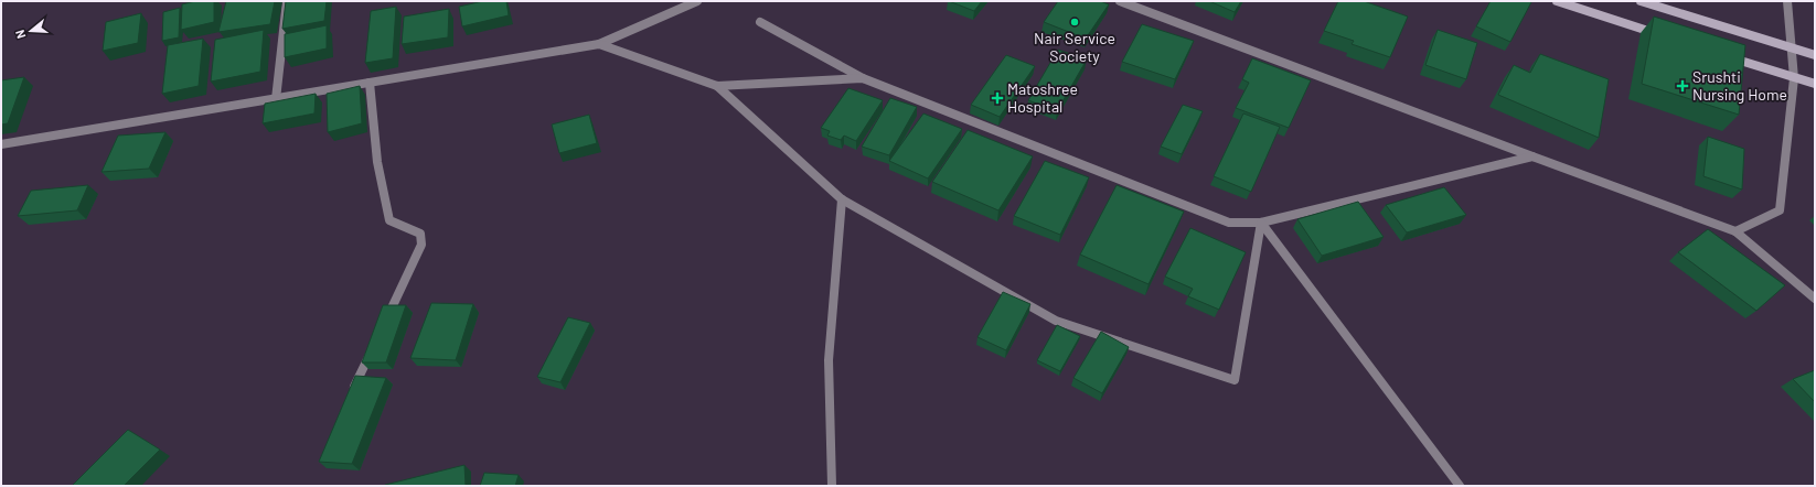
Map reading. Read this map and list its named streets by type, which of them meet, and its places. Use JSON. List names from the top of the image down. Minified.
{"places":{"other":["Nair Service Society"],"health":["Srushti Nursing Home","Matoshree Hospital"]},"north":"left"}
